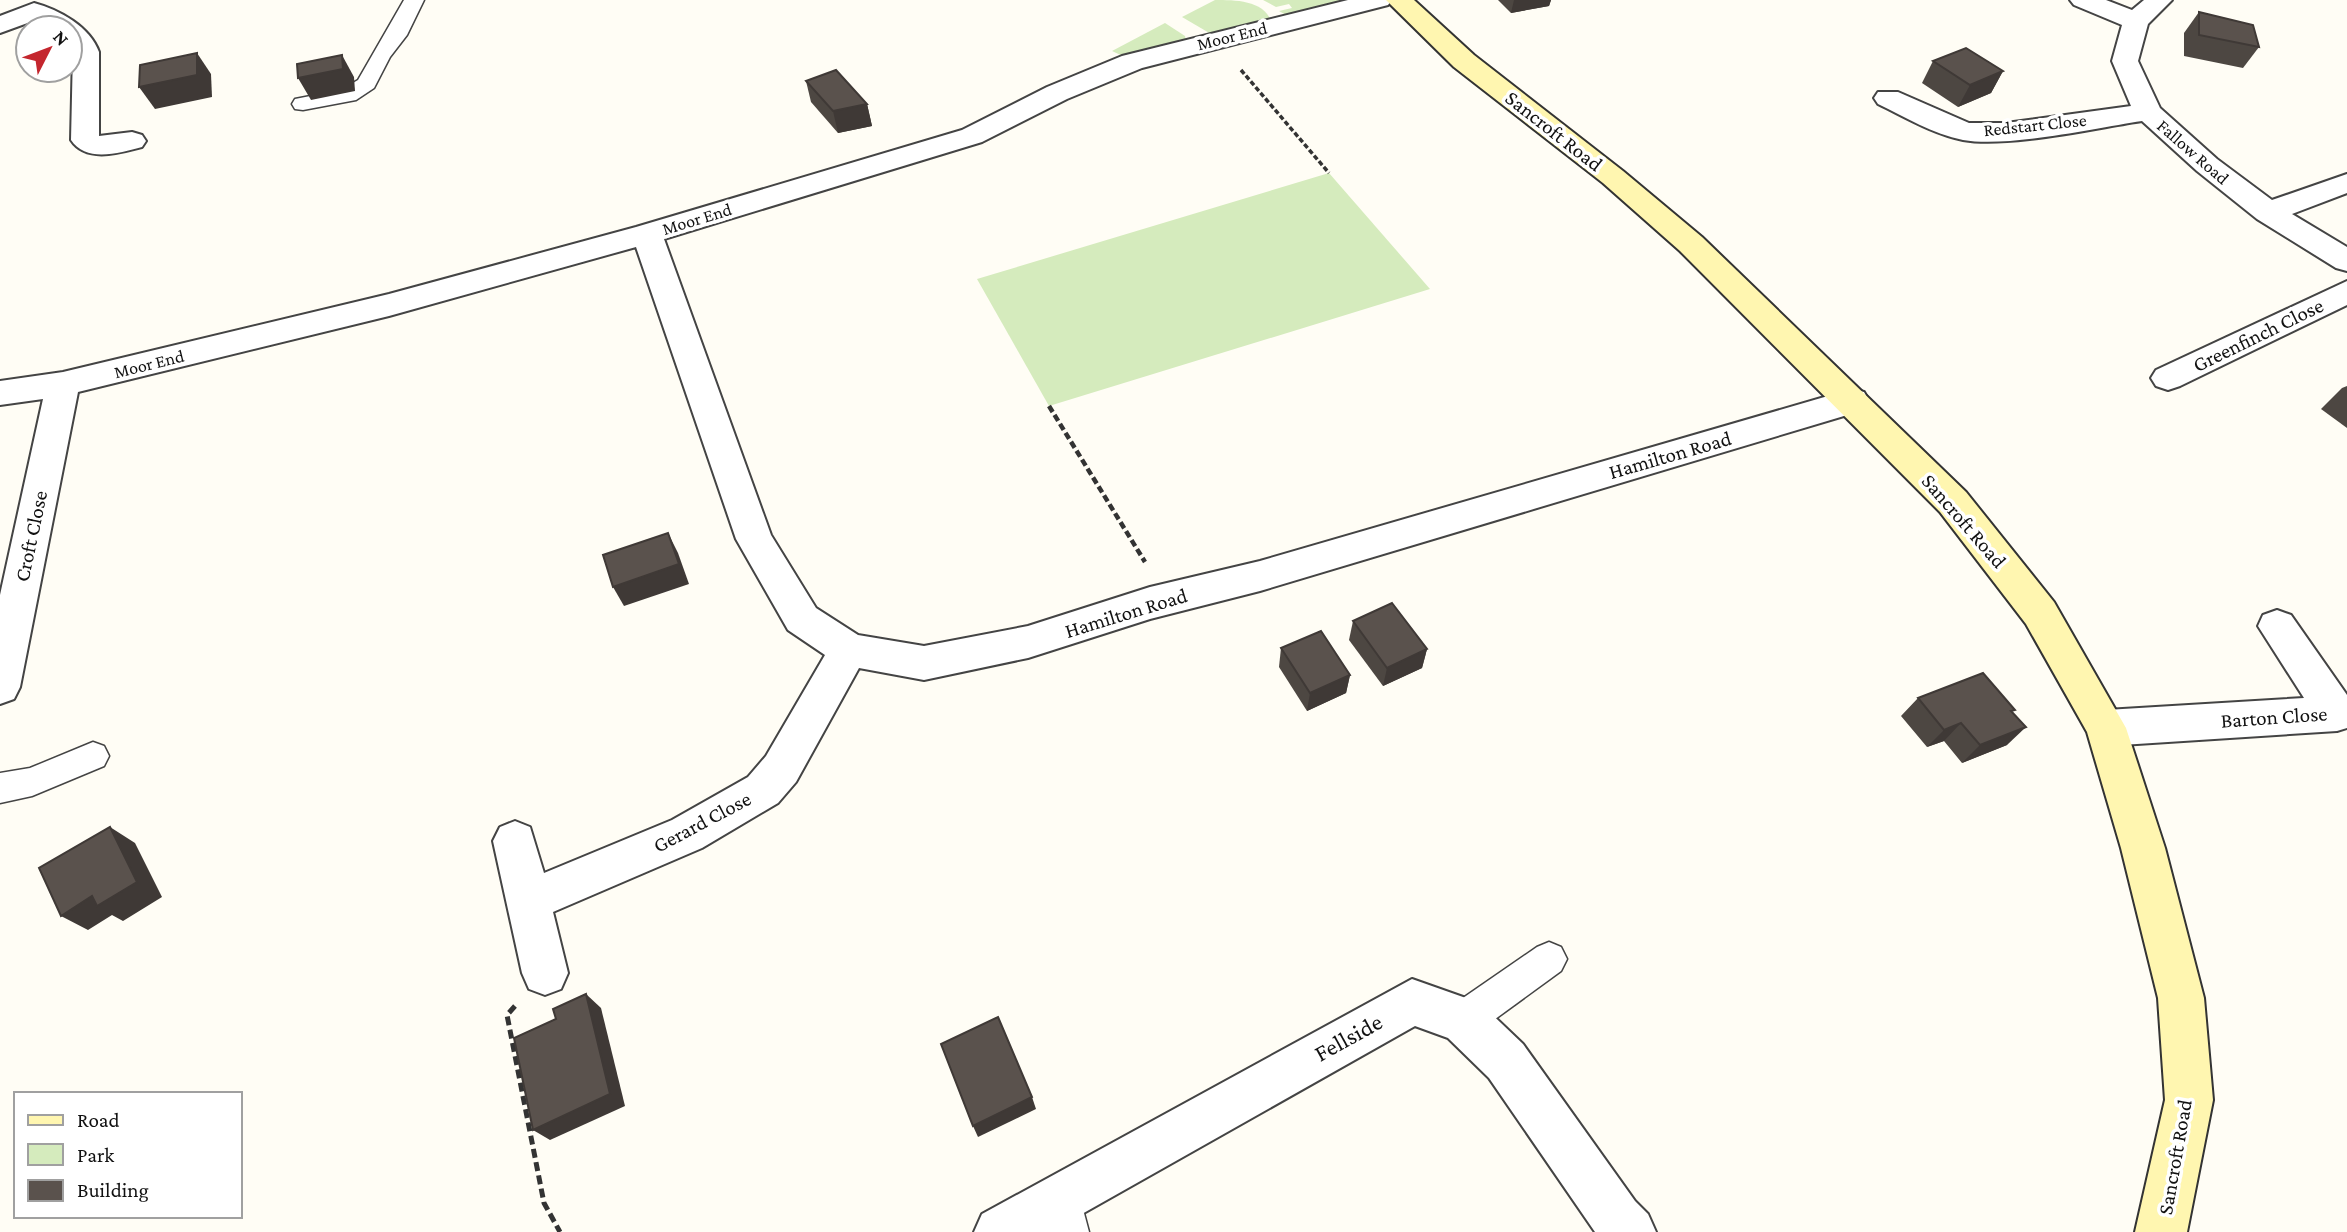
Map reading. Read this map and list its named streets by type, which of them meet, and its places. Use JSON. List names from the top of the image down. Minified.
{"streets":{"street":["Moor End","Redstart Close","Sancroft Road","Fallow Road","Greenfinch Close","Hamilton Road","Croft Close","Barton Close","Gerard Close","Fellside"]},"crossings":[["Moor End","Hamilton Road"],["Moor End","Croft Close"],["Redstart Close","Fallow Road"],["Sancroft Road","Hamilton Road"],["Sancroft Road","Barton Close"],["Hamilton Road","Gerard Close"]],"legend":["Road","Park","Building"],"north":"top right"}
